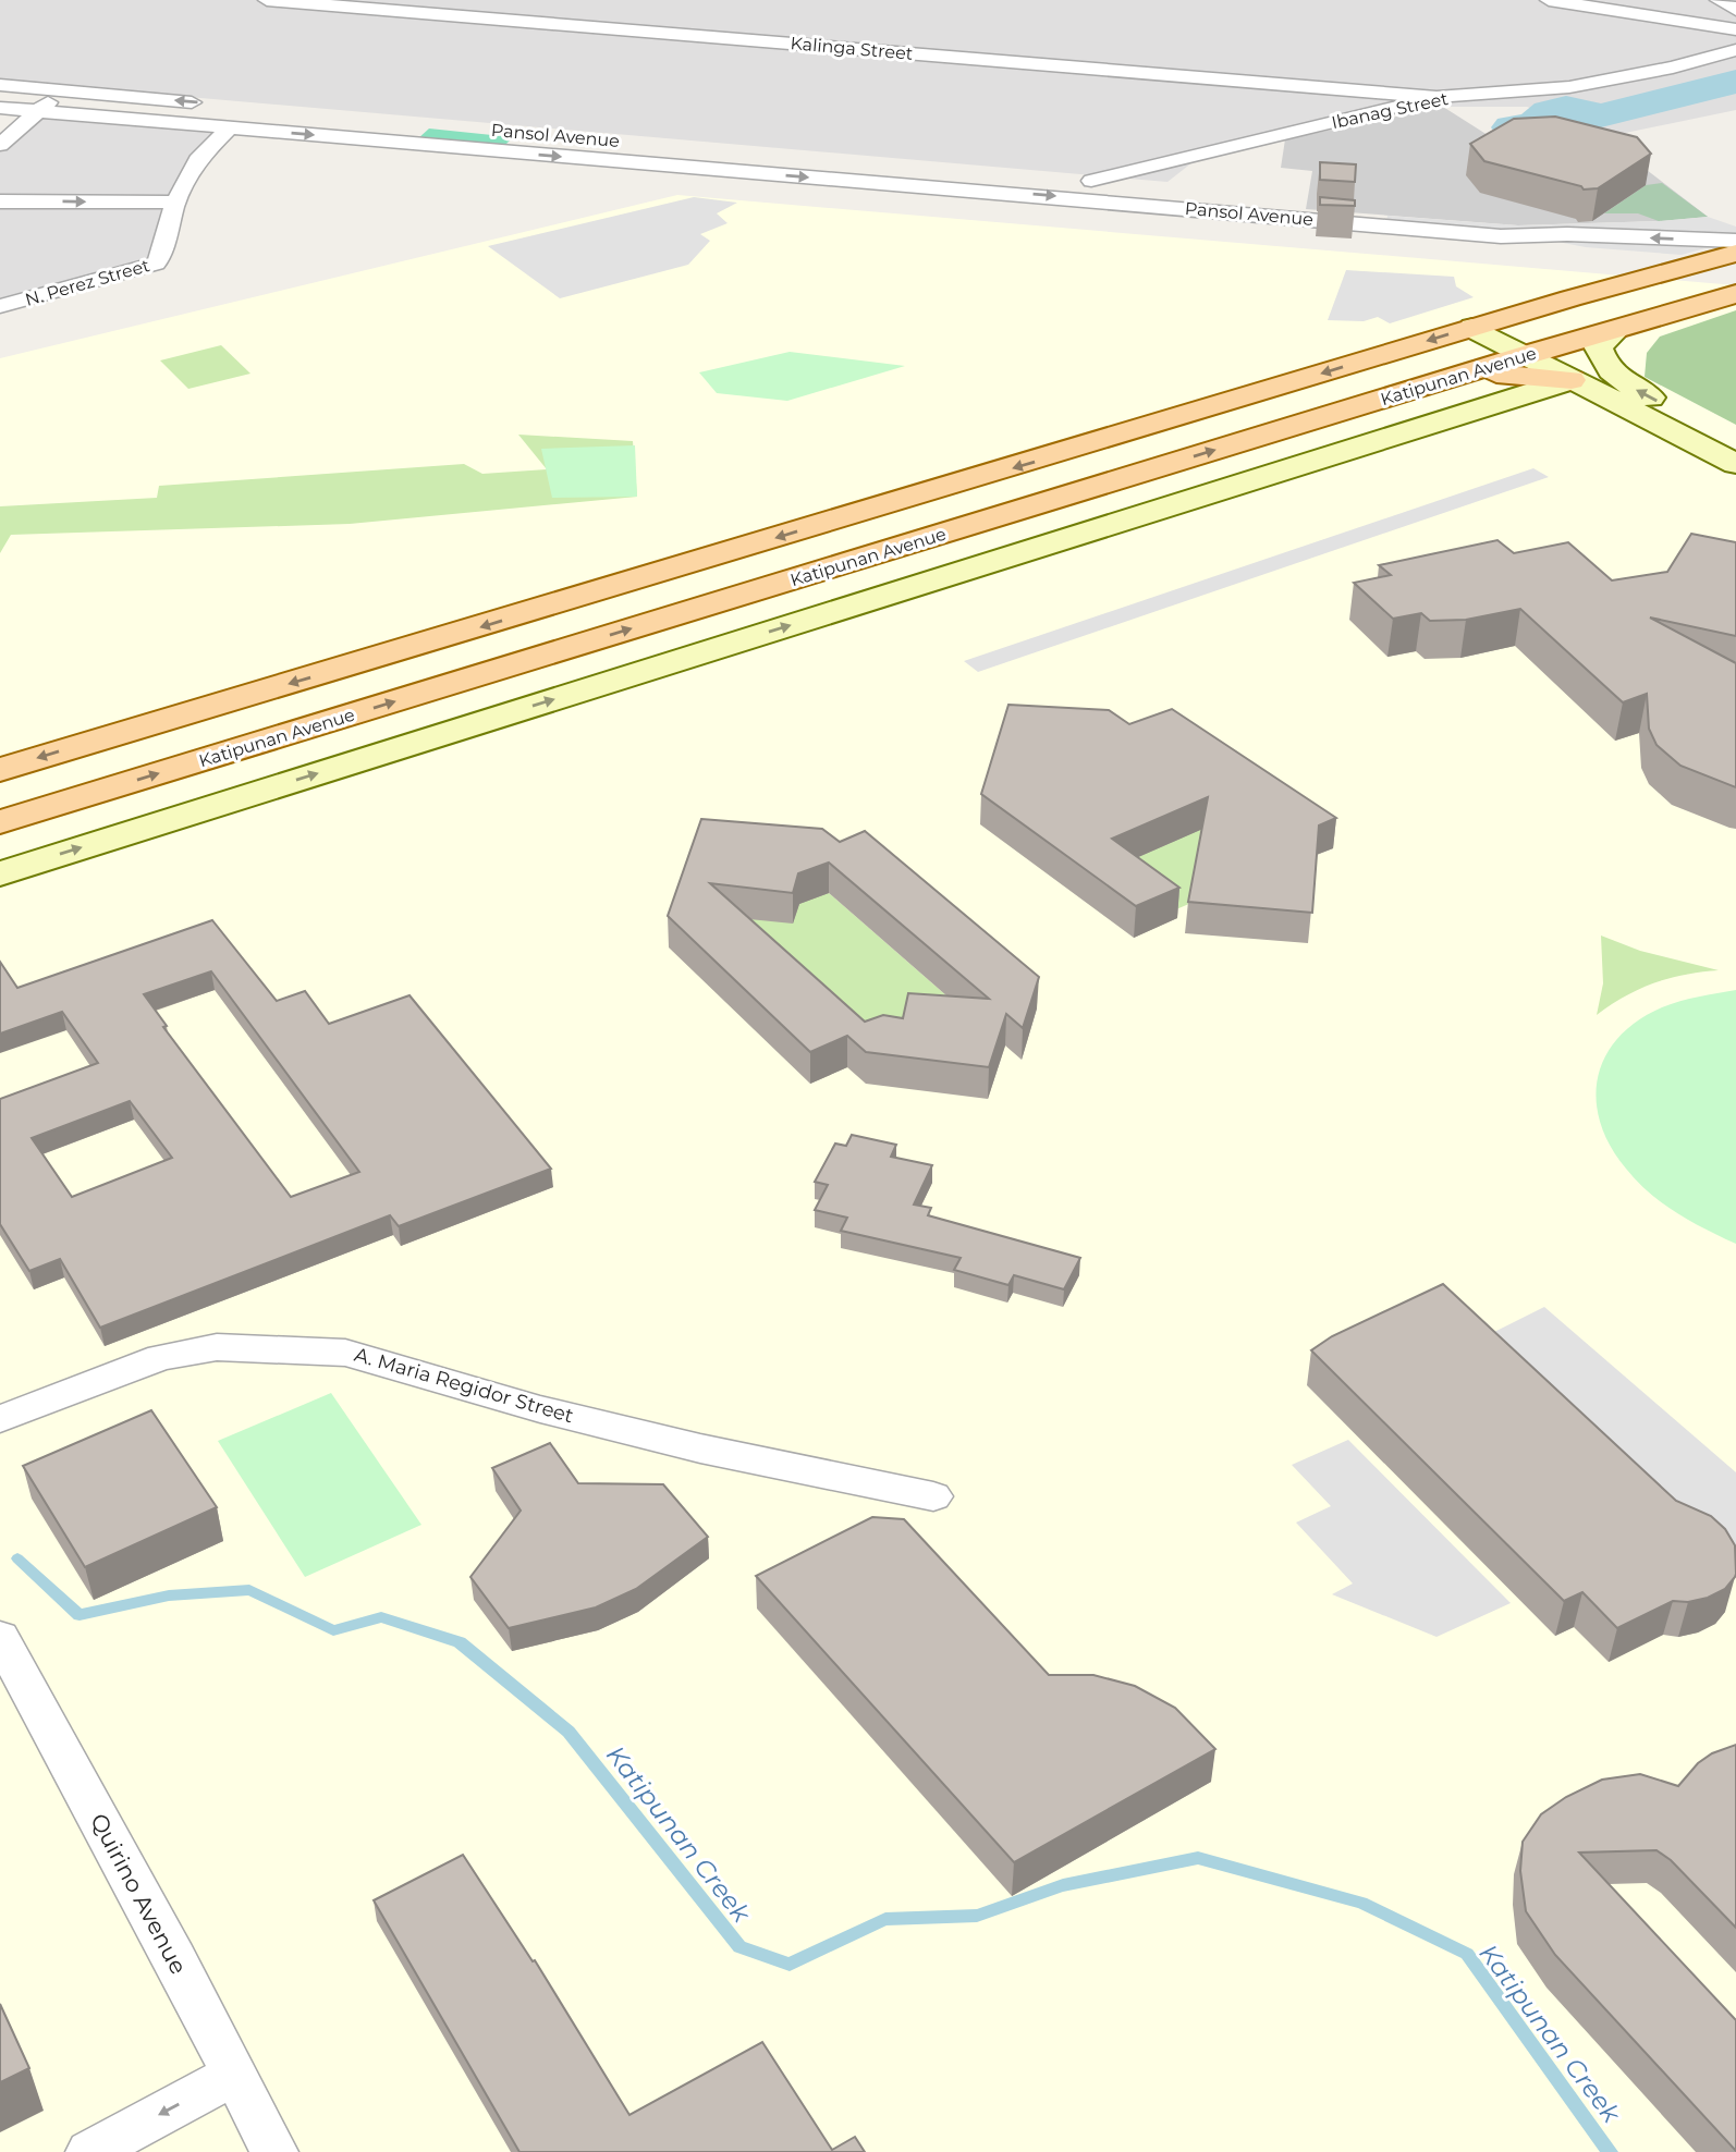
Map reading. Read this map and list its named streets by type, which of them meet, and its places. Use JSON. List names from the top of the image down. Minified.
{"streets":{"main road":["Katipunan Avenue"],"street":["Kalinga Street","Ibanag Street","Pansol Avenue","N. Perez Street","A. Maria Regidor Street","Quirino Avenue"]},"crossings":[["Kalinga Street","Ibanag Street"],["Ibanag Street","Pansol Avenue"],["Pansol Avenue","N. Perez Street"]],"water":["Katipunan Creek"]}
